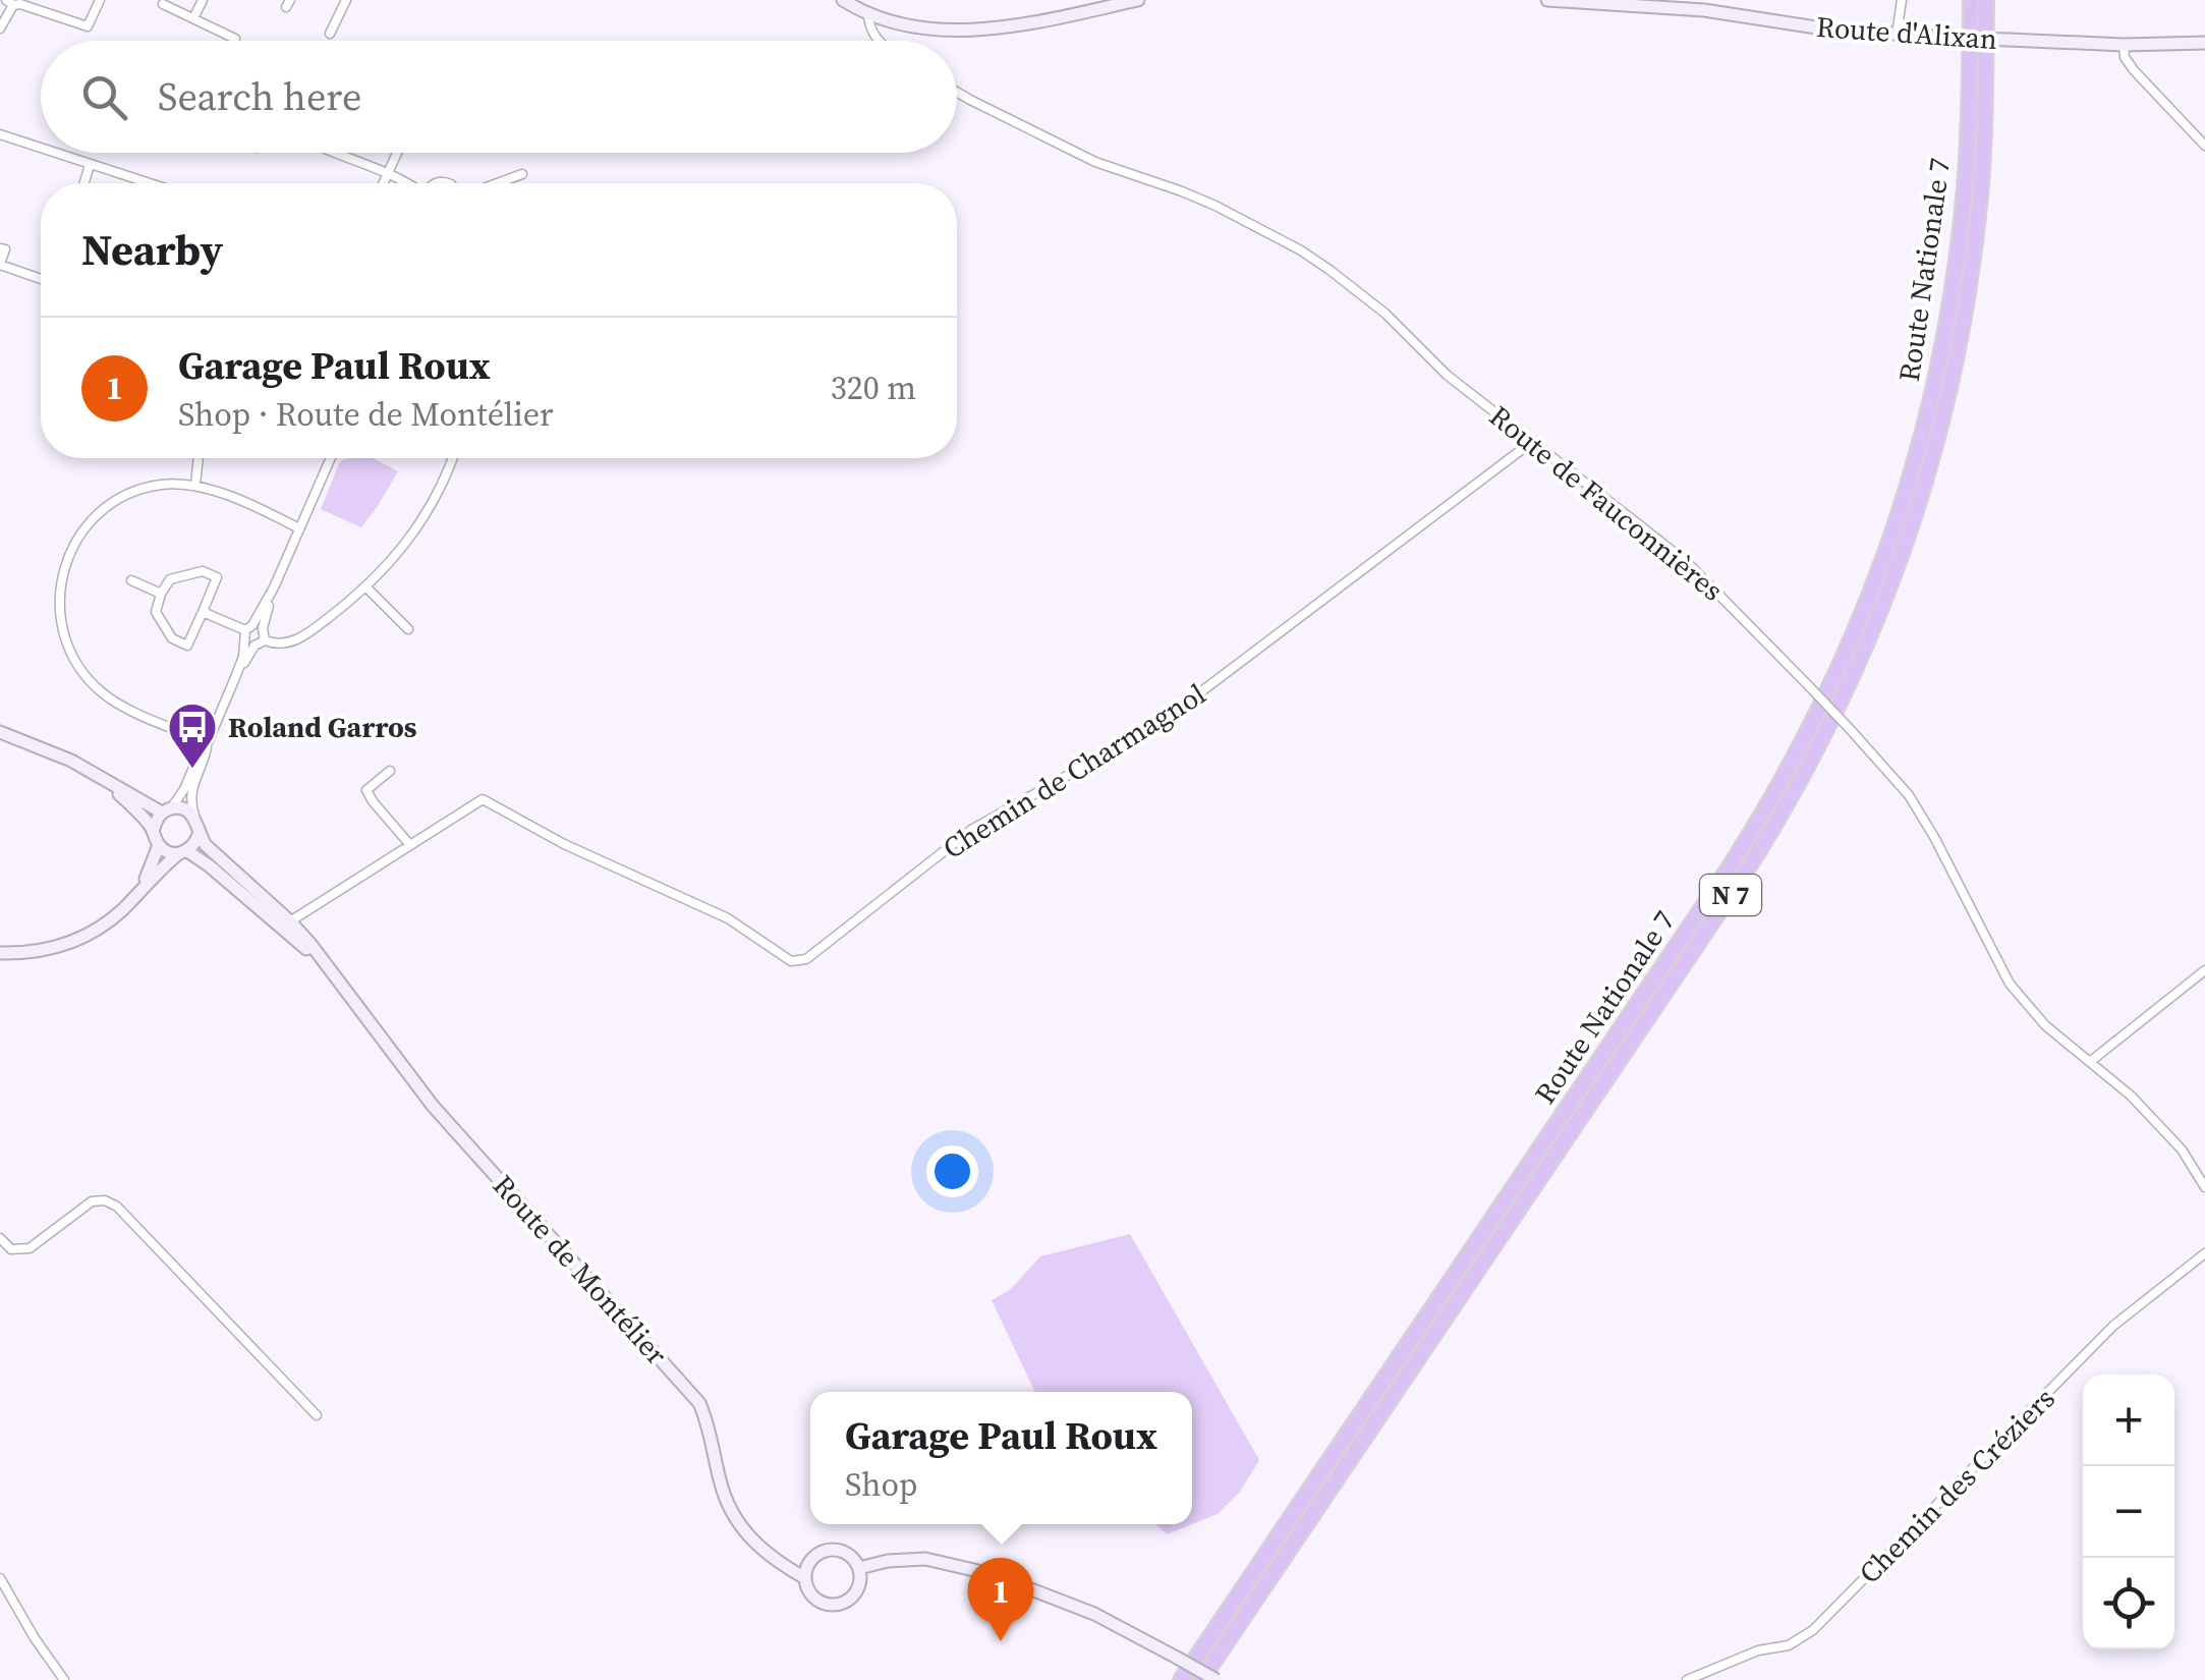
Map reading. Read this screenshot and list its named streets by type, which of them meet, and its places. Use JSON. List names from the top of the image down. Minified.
{"streets":{"highway":["Route Nationale 7","N 7"],"main road":["Route d'Alixan","Route de Montélier"],"street":["Route de Fauconnières","Chemin de Charmagnol","Chemin des Créziers"]},"crossings":[["Route de Fauconnières","Chemin de Charmagnol"],["Chemin de Charmagnol","Route de Montélier"]],"places":{"bus stop":["Roland Garros"]},"page":{"search":"Search here","heading":"Nearby","list":[{"mark":"1","name":"Garage Paul Roux","note":"Shop · Route de Montélier","value":"320 m"}],"map_buttons":["+","−"],"popup":["Garage Paul Roux","Shop"],"pins":"1"}}
